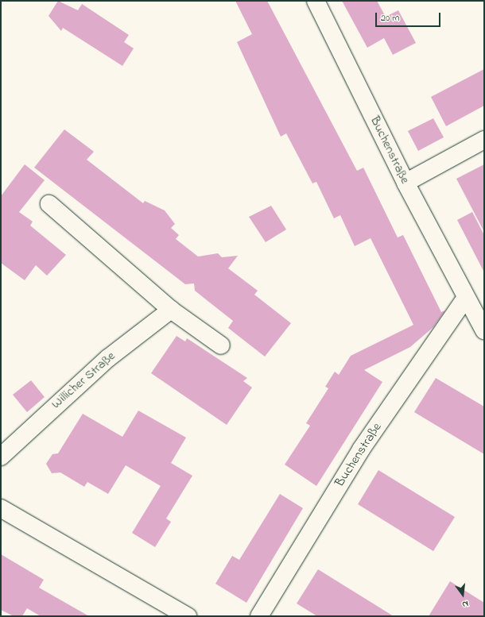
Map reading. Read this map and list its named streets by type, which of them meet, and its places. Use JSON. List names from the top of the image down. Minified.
{"streets":{"street":["Buchenstraße","Willicher Straße"]},"scale_bar":"20 m","north":"bottom"}
